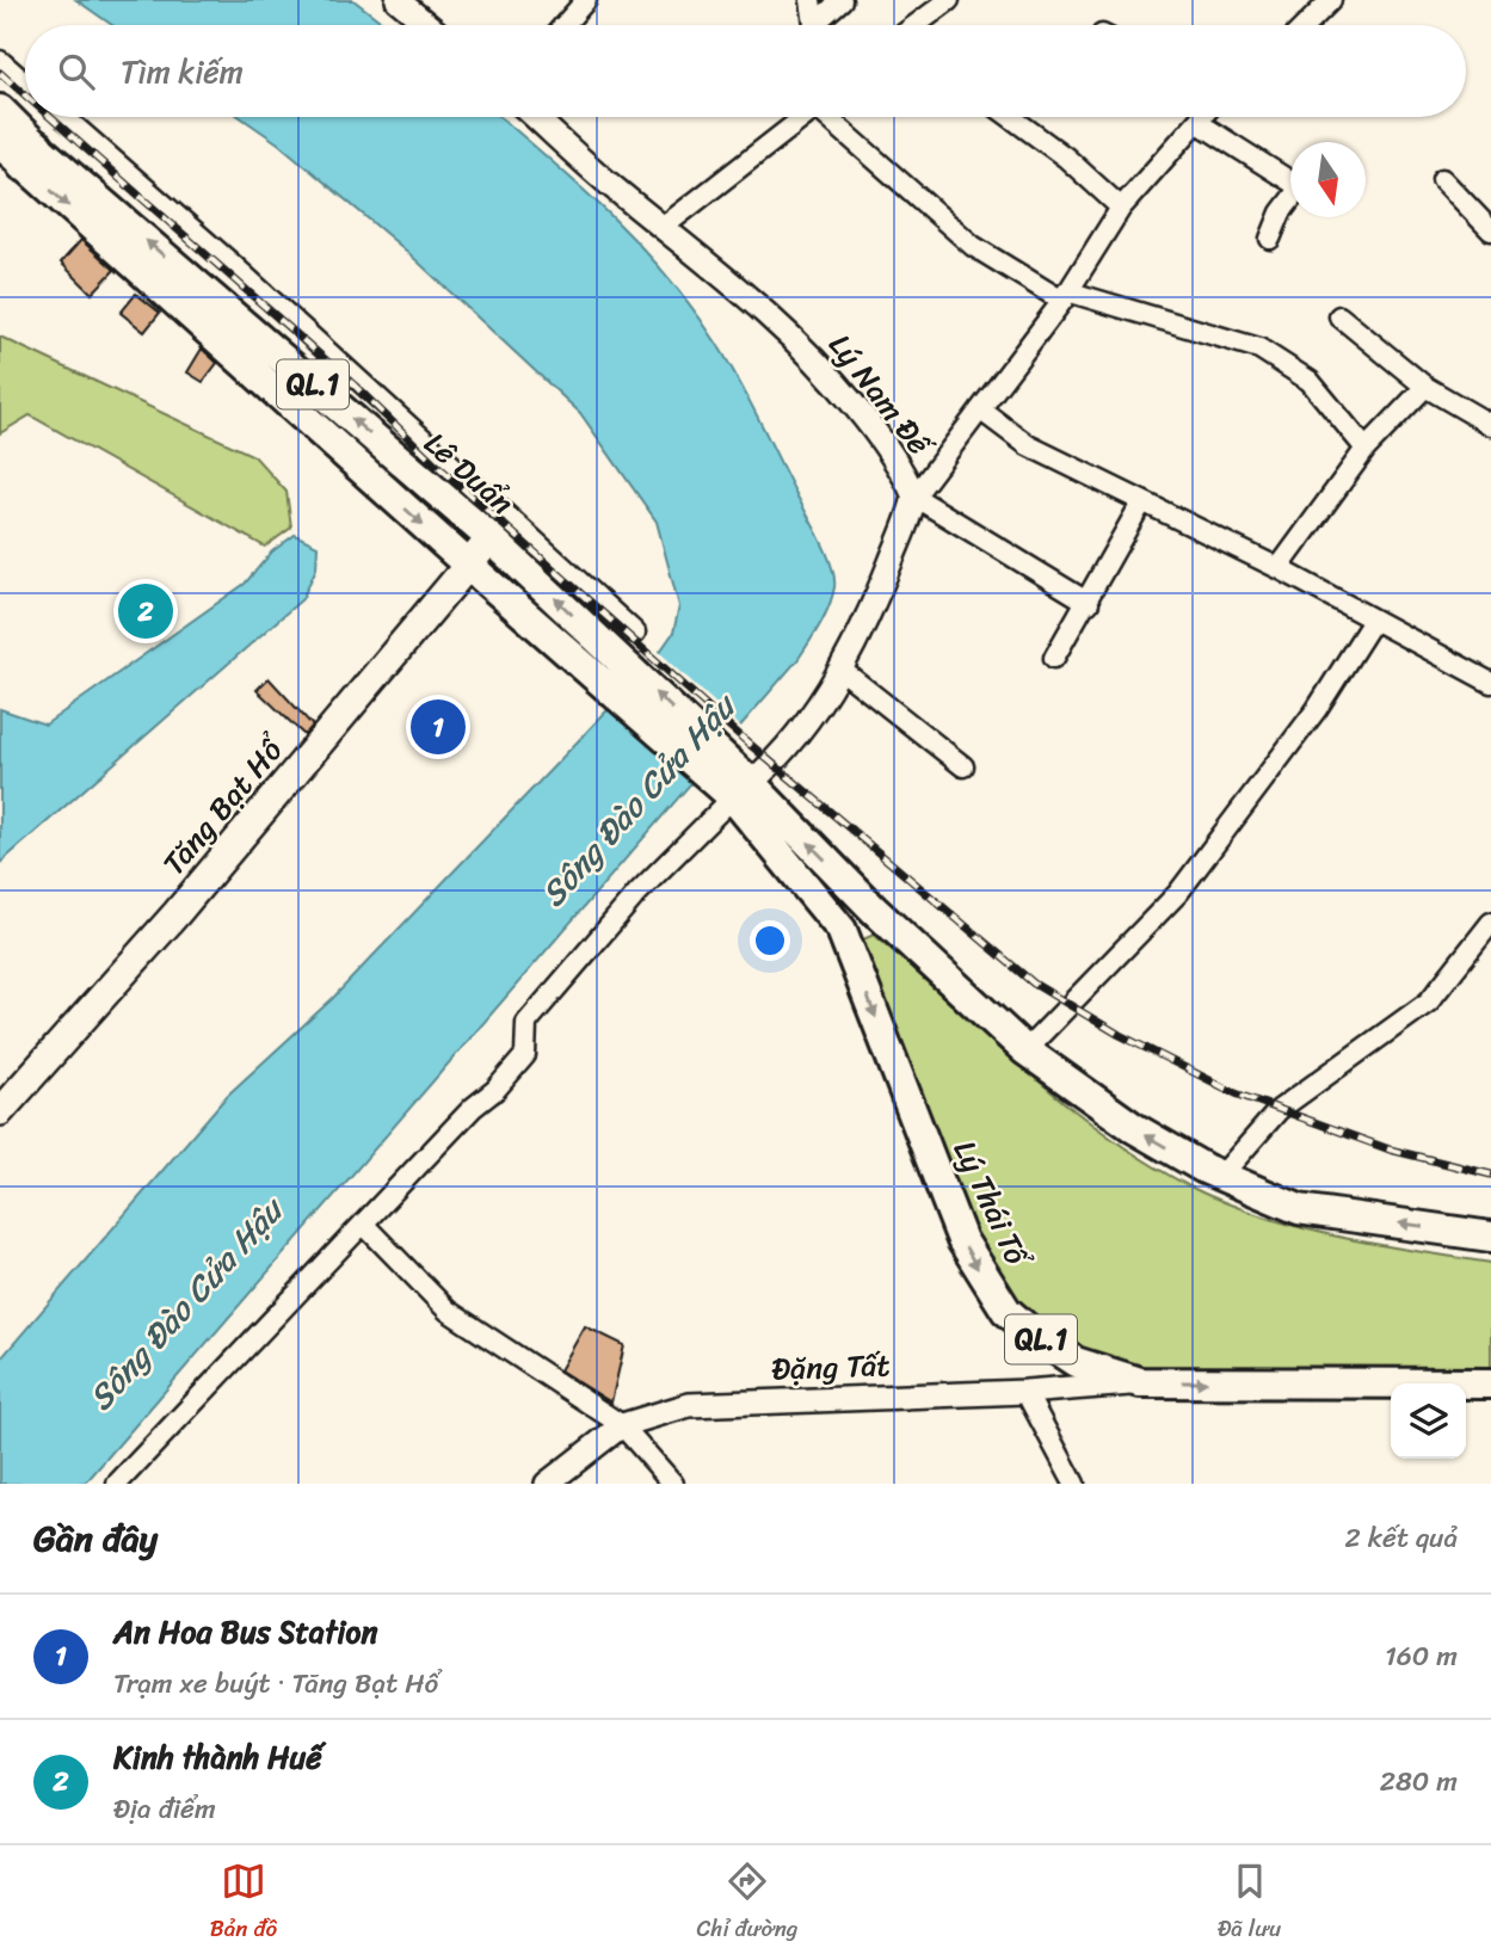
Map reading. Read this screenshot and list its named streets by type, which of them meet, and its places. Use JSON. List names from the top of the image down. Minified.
{"streets":{"main road":["QL.1","Lê Duẩn","Tăng Bạt Hổ","Lý Thái Tổ"],"street":["Lý Nam Đế","Đặng Tất"]},"crossings":[["QL.1","Lê Duẩn"],["Lý Nam Đế","Lê Duẩn"],["Lê Duẩn","Tăng Bạt Hổ"],["Lê Duẩn","Lý Thái Tổ"],["Lý Thái Tổ","Đặng Tất"]],"water":["Sông Đào Cửa Hậu"],"north":"bottom","page":{"search":"Tìm kiếm","pins":["2","1"],"heading":["Gần đây","2 kết quả"],"list":[{"mark":"1","name":"An Hoa Bus Station","note":"Trạm xe buýt · Tăng Bạt Hổ","value":"160 m"},{"mark":"2","name":"Kinh thành Huế","note":"Địa điểm","value":"280 m"}],"nav":["Bản đồ","Chỉ đường","Đã lưu"]}}
